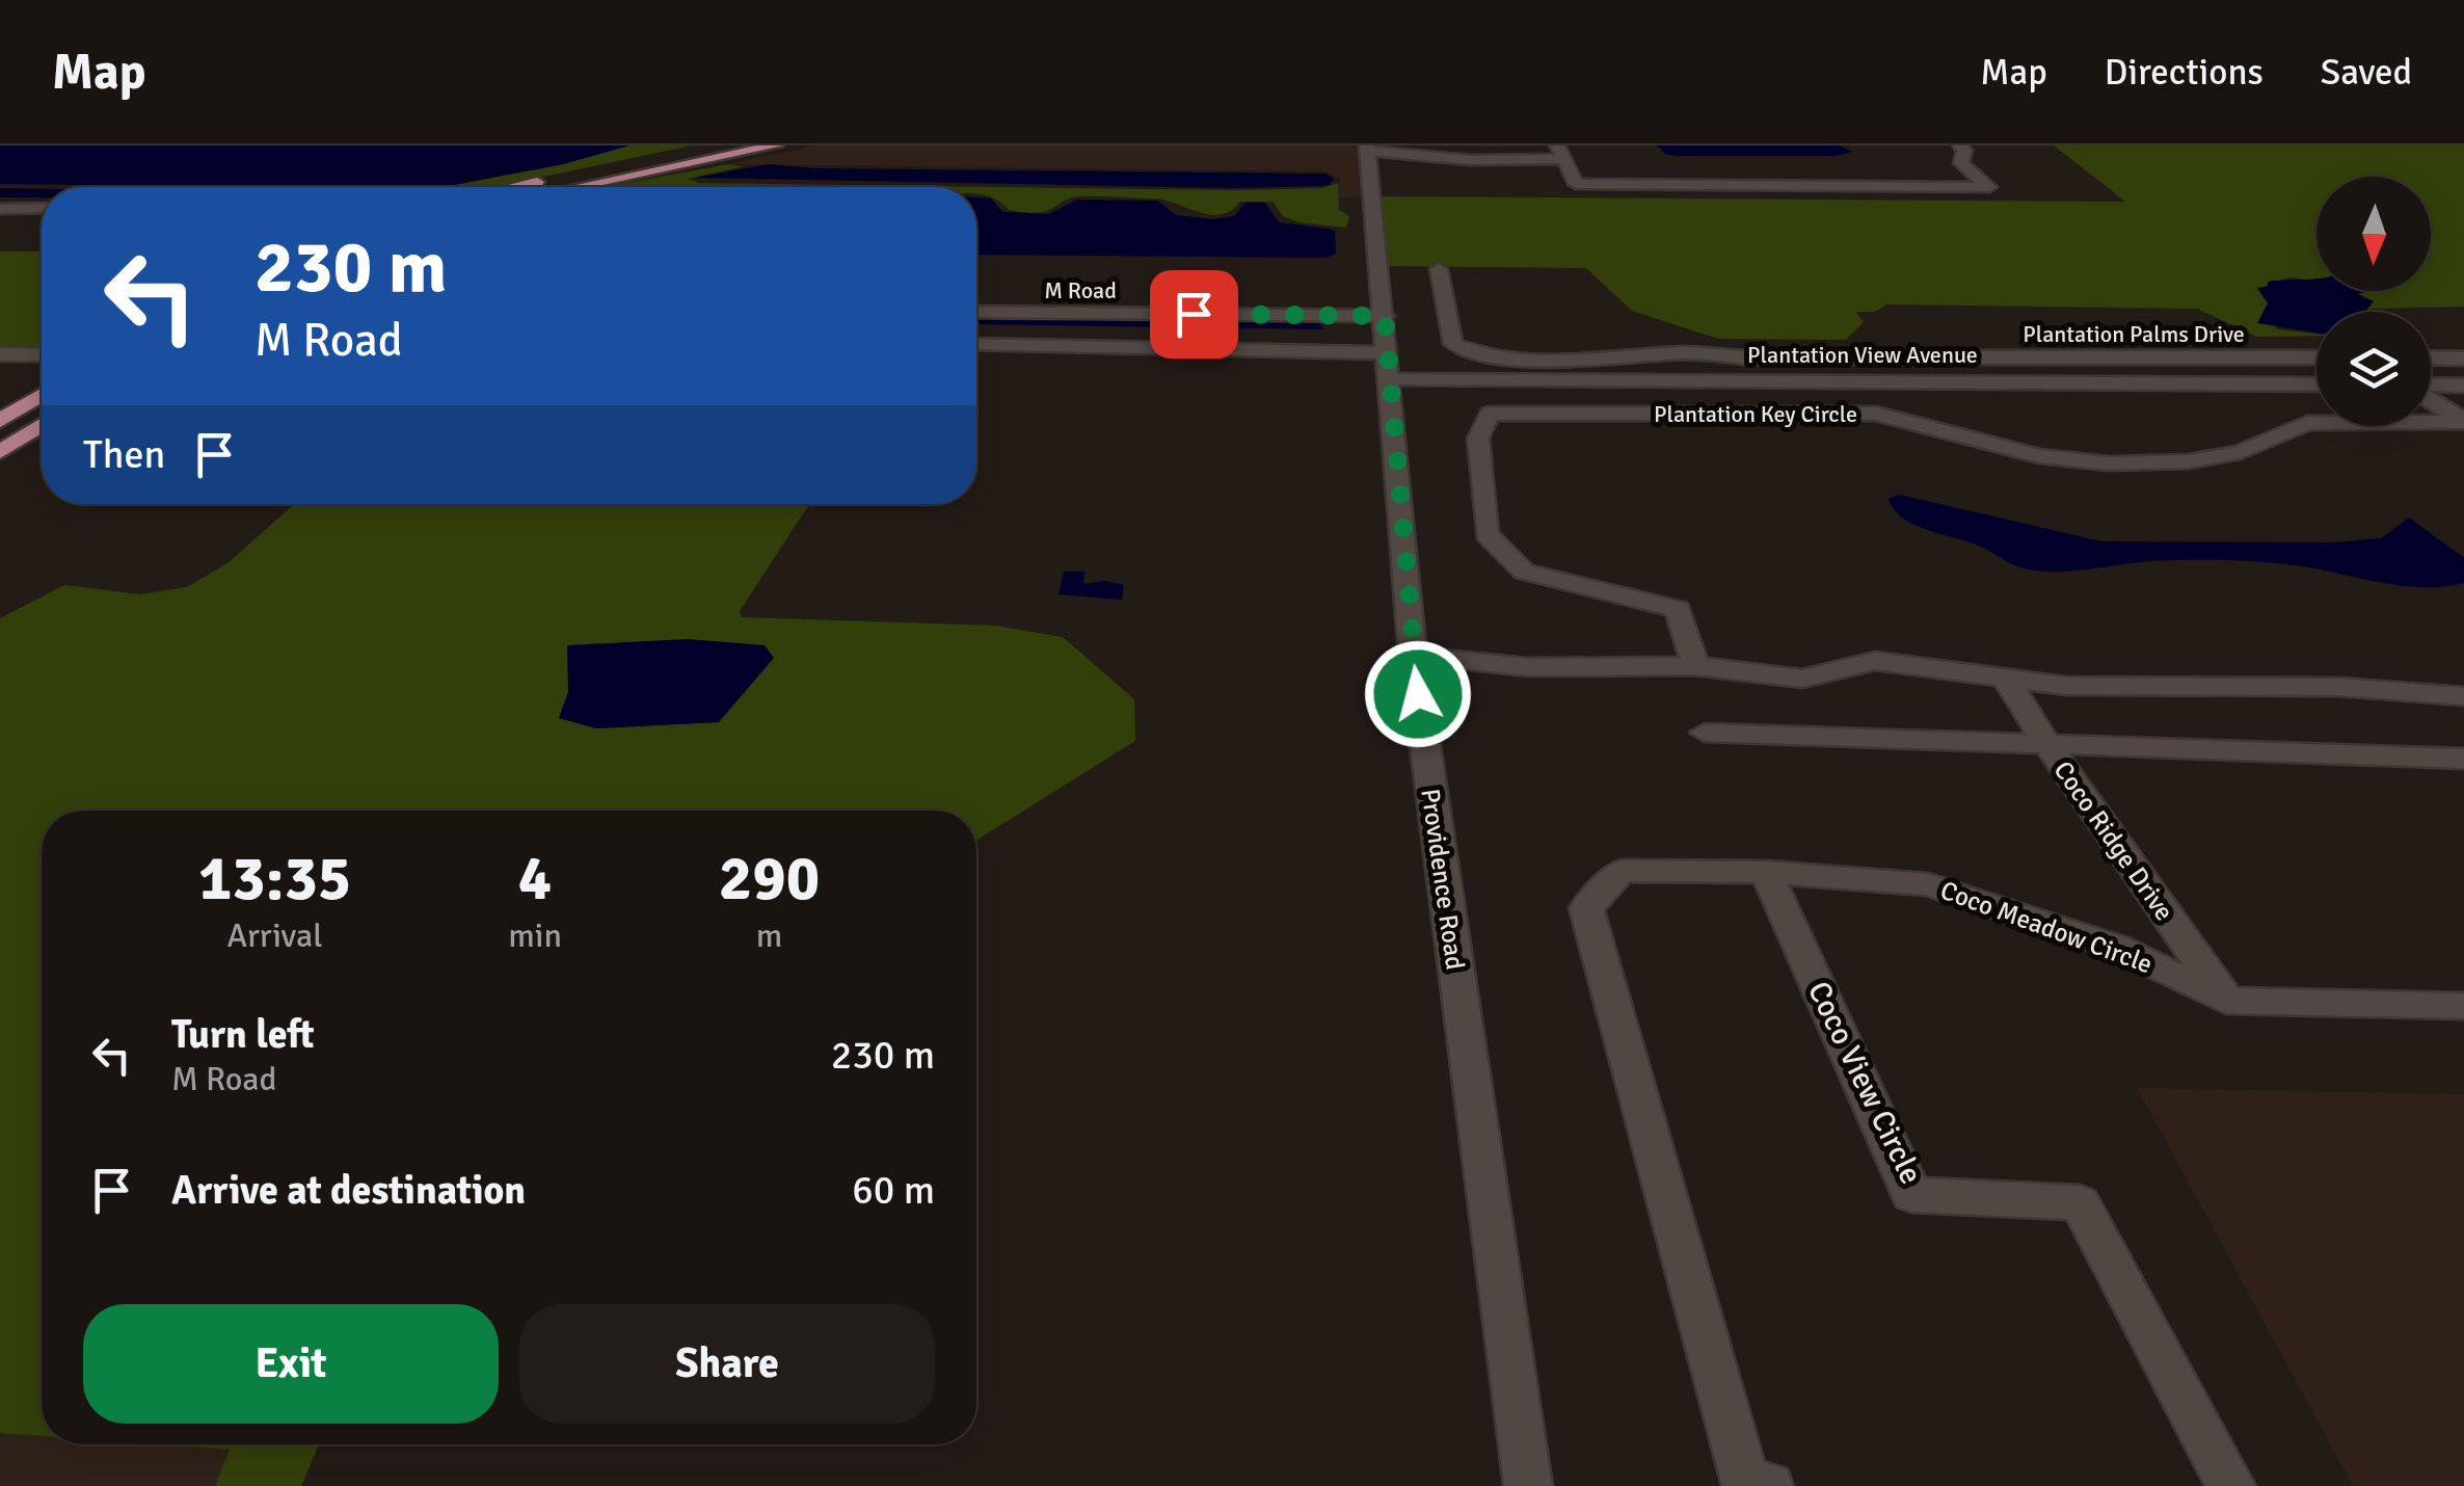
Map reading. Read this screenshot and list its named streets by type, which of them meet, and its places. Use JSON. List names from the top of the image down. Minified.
{"streets":{"street":["M Road","Plantation Palms Drive","Plantation View Avenue","Plantation Key Circle","Coco Ridge Drive","Providence Road","Coco Meadow Circle","Coco View Circle"]},"crossings":[["M Road","Providence Road"],["Plantation View Avenue","Providence Road"],["Coco Ridge Drive","Coco Meadow Circle"],["Coco Meadow Circle","Coco View Circle"]],"north":"bottom","page":{"header":"Map","nav":["Map","Directions","Saved"],"turn":["230 m","M Road"],"then":"Then","eta":["13:35","Arrival","4","min","290","m"],"list":[{"name":"Turn left","note":"M Road","value":"230 m"},{"name":"Arrive at destination","value":"60 m"}],"buttons":["Exit","Share"]}}
